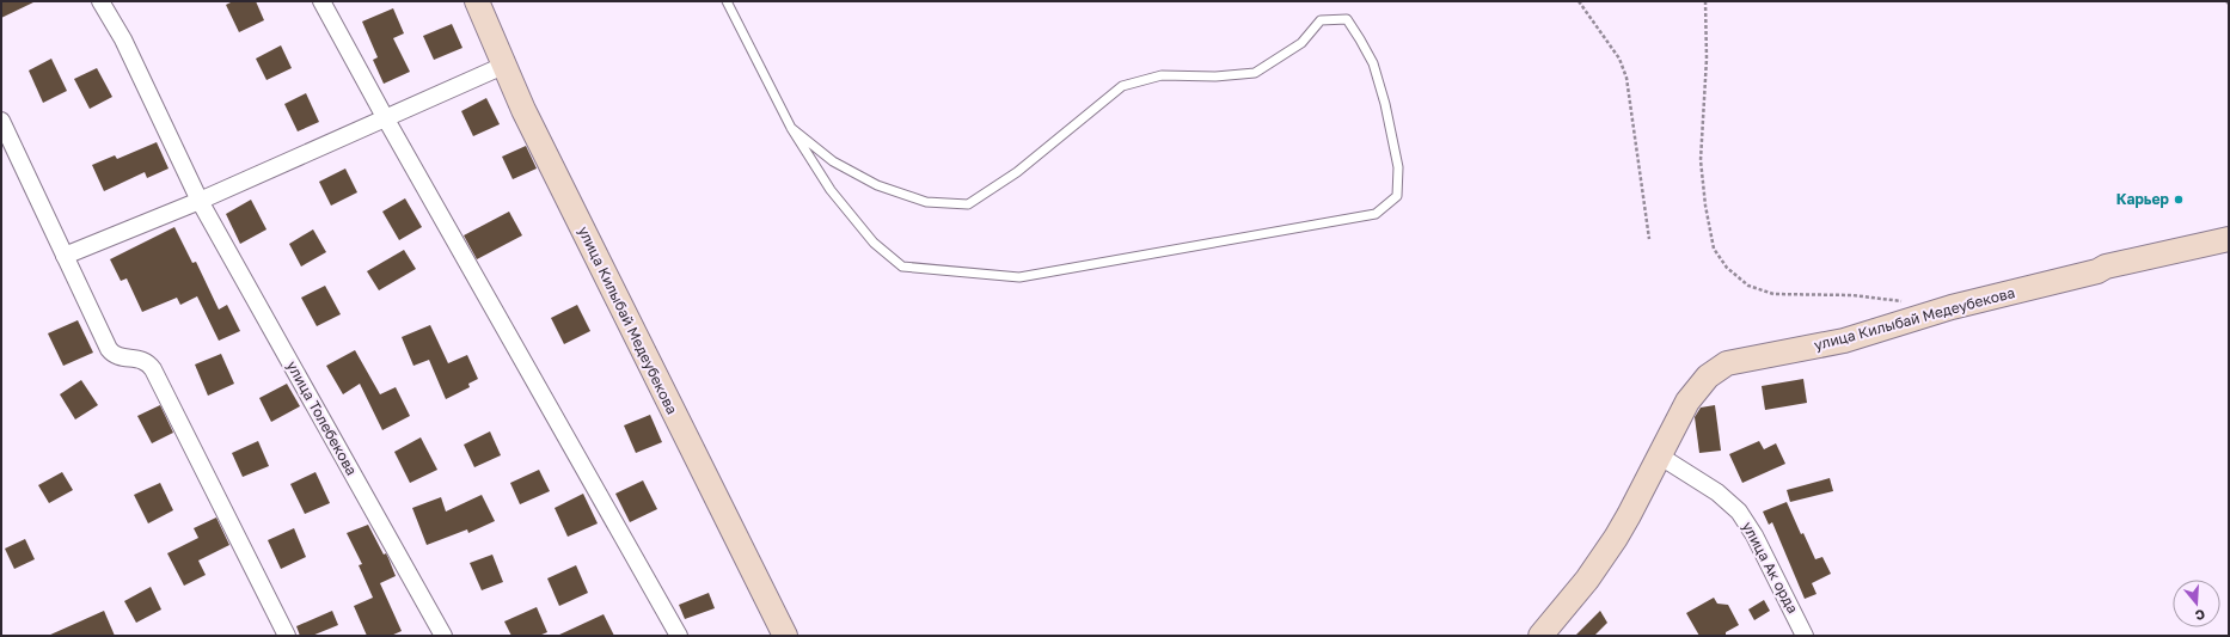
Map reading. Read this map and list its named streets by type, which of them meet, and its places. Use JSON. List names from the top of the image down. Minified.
{"streets":{"main road":["улица Килыбай Медеубекова"],"street":["улица Толебекова","улица Ак орда"]},"crossings":[["улица Килыбай Медеубекова","улица Ак орда"]],"places":["Карьер"],"north":"bottom"}
